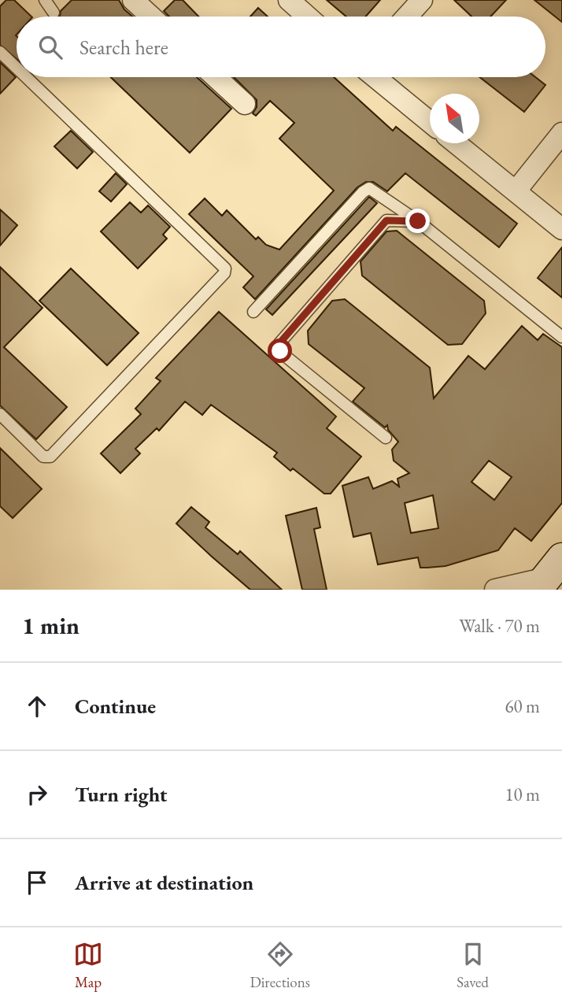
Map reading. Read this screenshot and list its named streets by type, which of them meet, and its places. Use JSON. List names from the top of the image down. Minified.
{"north":"top left","page":{"search":"Search here","heading":["1 min","Walk · 70 m"],"list":[["Continue","60 m"],["Turn right","10 m"],"Arrive at destination"],"nav":["Map","Directions","Saved"]}}
